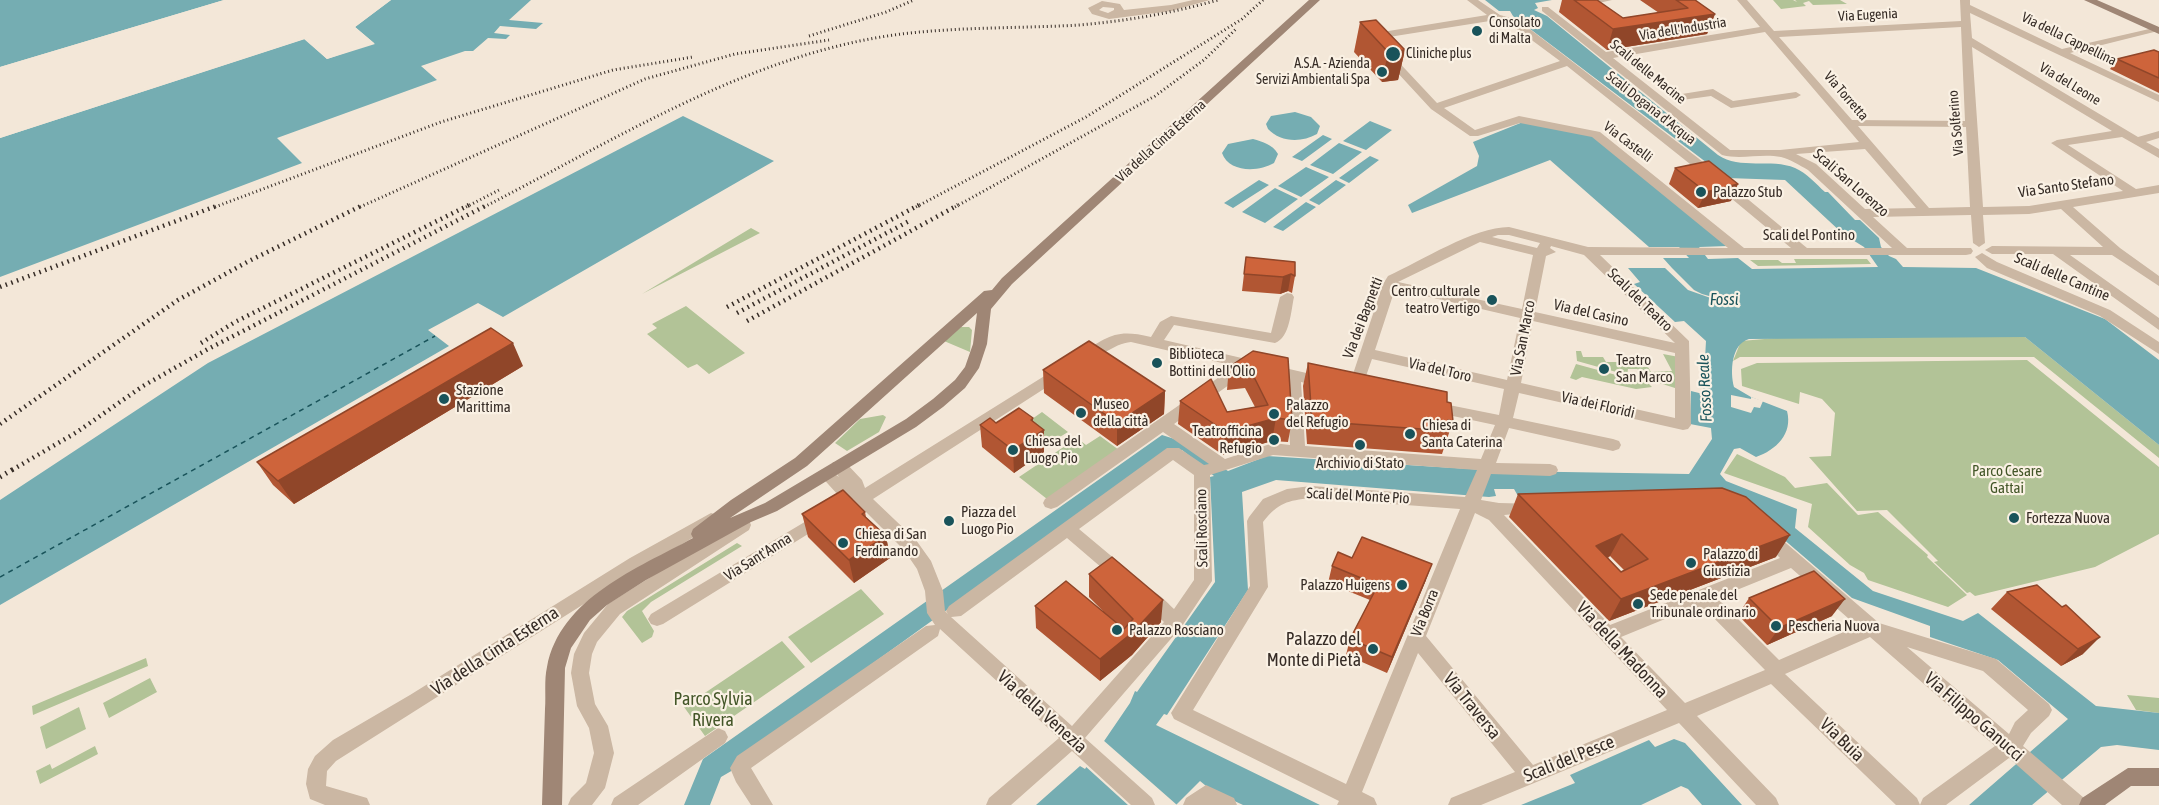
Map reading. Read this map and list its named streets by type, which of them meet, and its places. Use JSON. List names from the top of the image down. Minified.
{"streets":{"main road":["Via della Cinta Esterna"],"street":["Via Eugenia","Via dell'Industria","Via della Cappellina","Scali delle Macine","Via del Leone","Via Torretta","Scali Dogana d'Acqua","Via Solferino","Via Castelli","Scali San Lorenzo","Via Santo Stefano","Scali del Pontino","Scali delle Cantine","Scali del Teatro","Via del Casino","Via dei Bagnetti","Via San Marco","Via del Toro","Via dei Floridi","Scali del Monte Pio","Scali Rosciano","Via Sant'Anna","Via Borra","Via della Madonna","Via Traversa","Via della Venezia","Via Filippo Ganucci","Via Buia","Scali del Pesce"]},"crossings":[["Via Eugenia","Via dell'Industria"],["Via Eugenia","Via Torretta"],["Via Eugenia","Via Solferino"],["Via dell'Industria","Scali delle Macine"],["Via dell'Industria","Via Torretta"],["Via della Cappellina","Via Solferino"],["Scali delle Macine","Scali San Lorenzo"],["Via del Leone","Via Solferino"],["Via Torretta","Via Santo Stefano"],["Scali Dogana d'Acqua","Scali del Pontino"],["Via Solferino","Via Santo Stefano"],["Via Solferino","Scali del Pontino"],["Via Solferino","Scali delle Cantine"],["Via Castelli","Scali del Pontino"],["Scali San Lorenzo","Via Santo Stefano"],["Scali San Lorenzo","Scali del Pontino"],["Scali del Pontino","Scali delle Cantine"],["Scali del Pontino","Scali del Teatro"],["Scali del Pontino","Via dei Bagnetti"],["Scali del Pontino","Via San Marco"],["Scali del Teatro","Via del Casino"],["Scali del Teatro","Via dei Floridi"],["Via del Casino","Via dei Bagnetti"],["Via del Casino","Via San Marco"],["Via del Casino","Via dei Floridi"],["Via dei Bagnetti","Via del Toro"],["Via San Marco","Via del Toro"],["Via San Marco","Via dei Floridi"],["Via San Marco","Via Borra"],["Via del Toro","Via dei Floridi"],["Scali del Monte Pio","Via Borra"],["Scali del Monte Pio","Via della Madonna"],["Scali Rosciano","Via Borra"],["Scali Rosciano","Via della Venezia"],["Via Borra","Via della Madonna"],["Via Borra","Via Traversa"],["Via della Madonna","Scali del Pesce"],["Via Traversa","Scali del Pesce"],["Via Filippo Ganucci","Scali del Pesce"],["Via Buia","Scali del Pesce"]],"water":["Fossi","Fosso Reale"],"parks":["Parco Cesare Gattai","Parco Sylvia Rivera"],"places":["Consolato di Malta","Cliniche plus","A.S.A. - Azienda Servizi Ambientali Spa","Palazzo Stub","Centro culturale teatro Vertigo","Biblioteca Bottini dell'Olio","Teatro San Marco","Stazione Marittima","Museo della città","Palazzo del Refugio","Chiesa di Santa Caterina","Teatrofficina Refugio","Archivio di Stato","Chiesa del Luogo Pio","Fortezza Nuova","Piazza del Luogo Pio","Chiesa di San Ferdinando","Palazzo di Giustizia","Palazzo Huigens","Sede penale del Tribunale ordinario","Pescheria Nuova","Palazzo Rosciano","Palazzo del Monte di Pietà"]}
